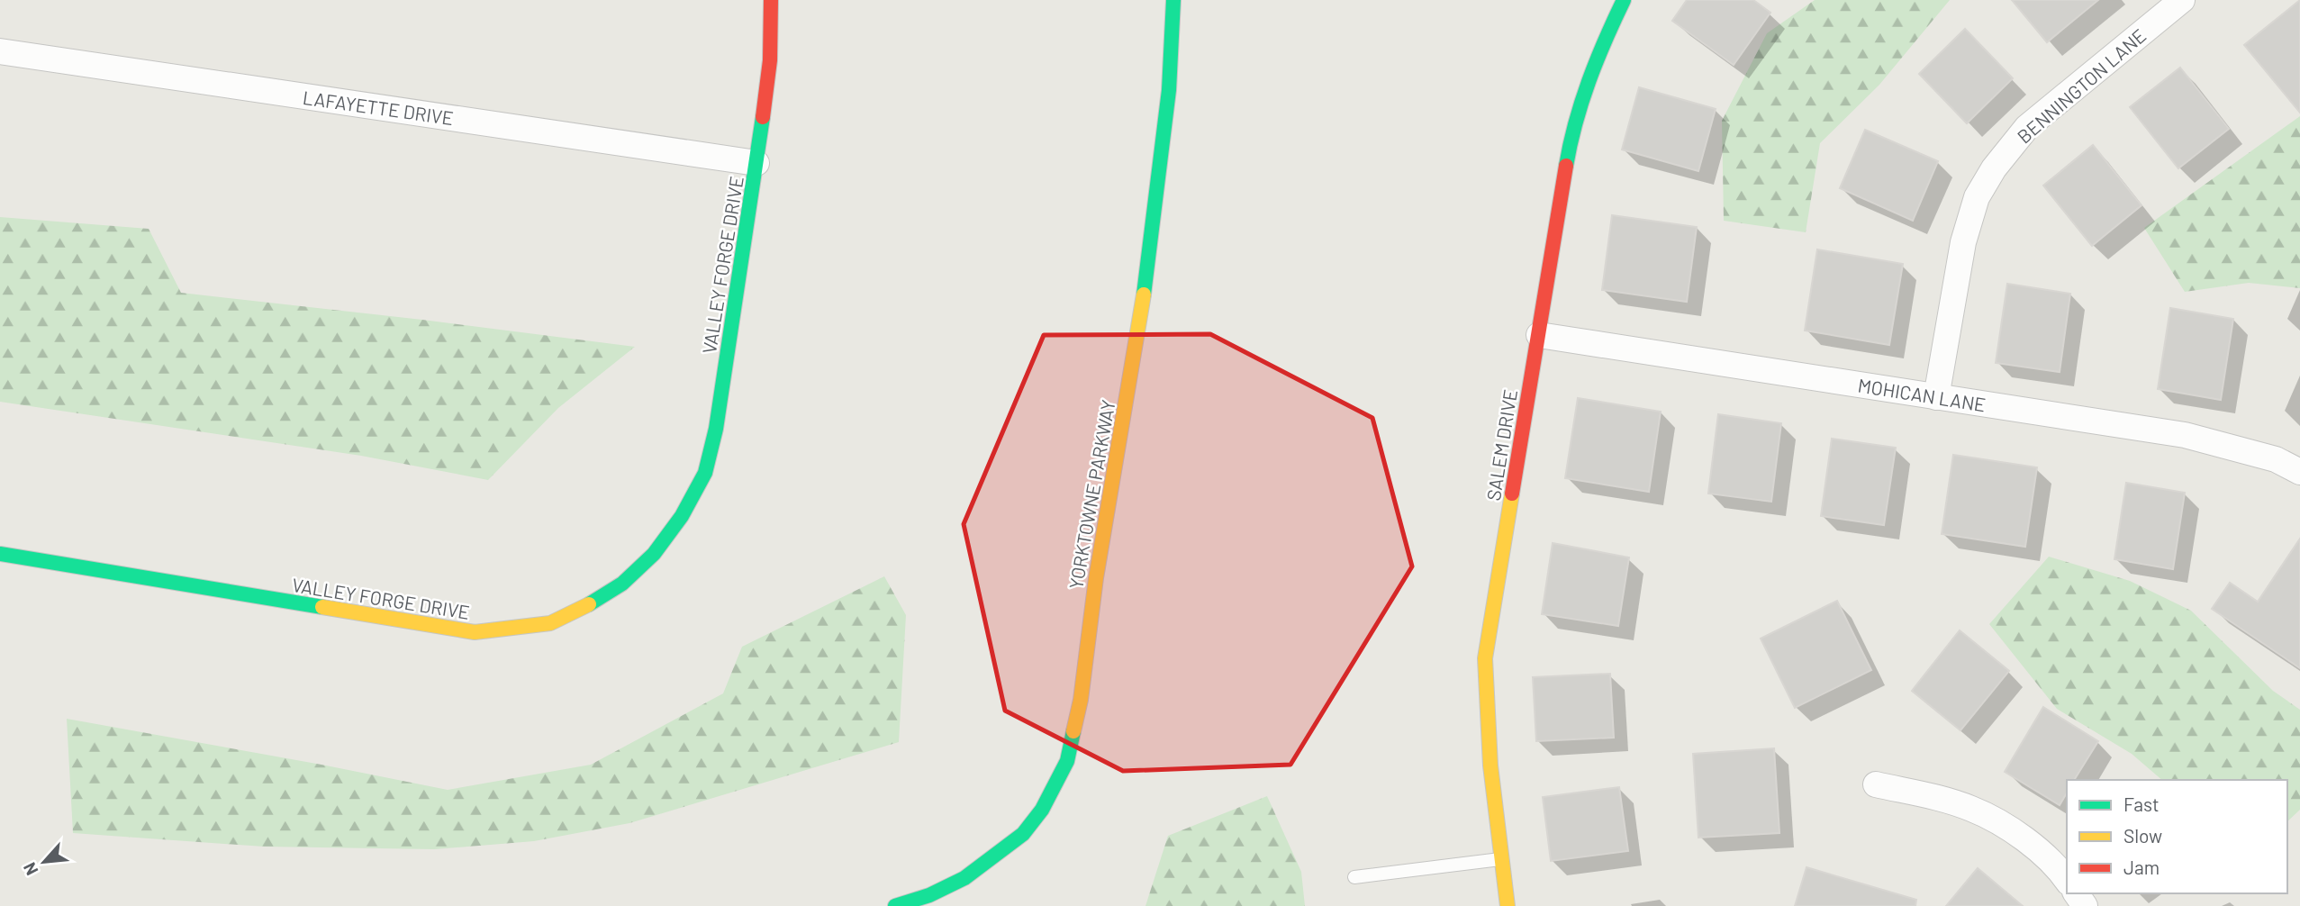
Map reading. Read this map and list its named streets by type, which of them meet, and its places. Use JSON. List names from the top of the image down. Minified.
{"streets":{"street":["BENNINGTON LANE","LAFAYETTE DRIVE","VALLEY FORGE DRIVE","MOHICAN LANE","SALEM DRIVE","YORKTOWNE PARKWAY"]},"crossings":[["BENNINGTON LANE","MOHICAN LANE"],["LAFAYETTE DRIVE","VALLEY FORGE DRIVE"],["MOHICAN LANE","SALEM DRIVE"]],"legend":["Fast","Slow","Jam"],"north":"bottom left"}
